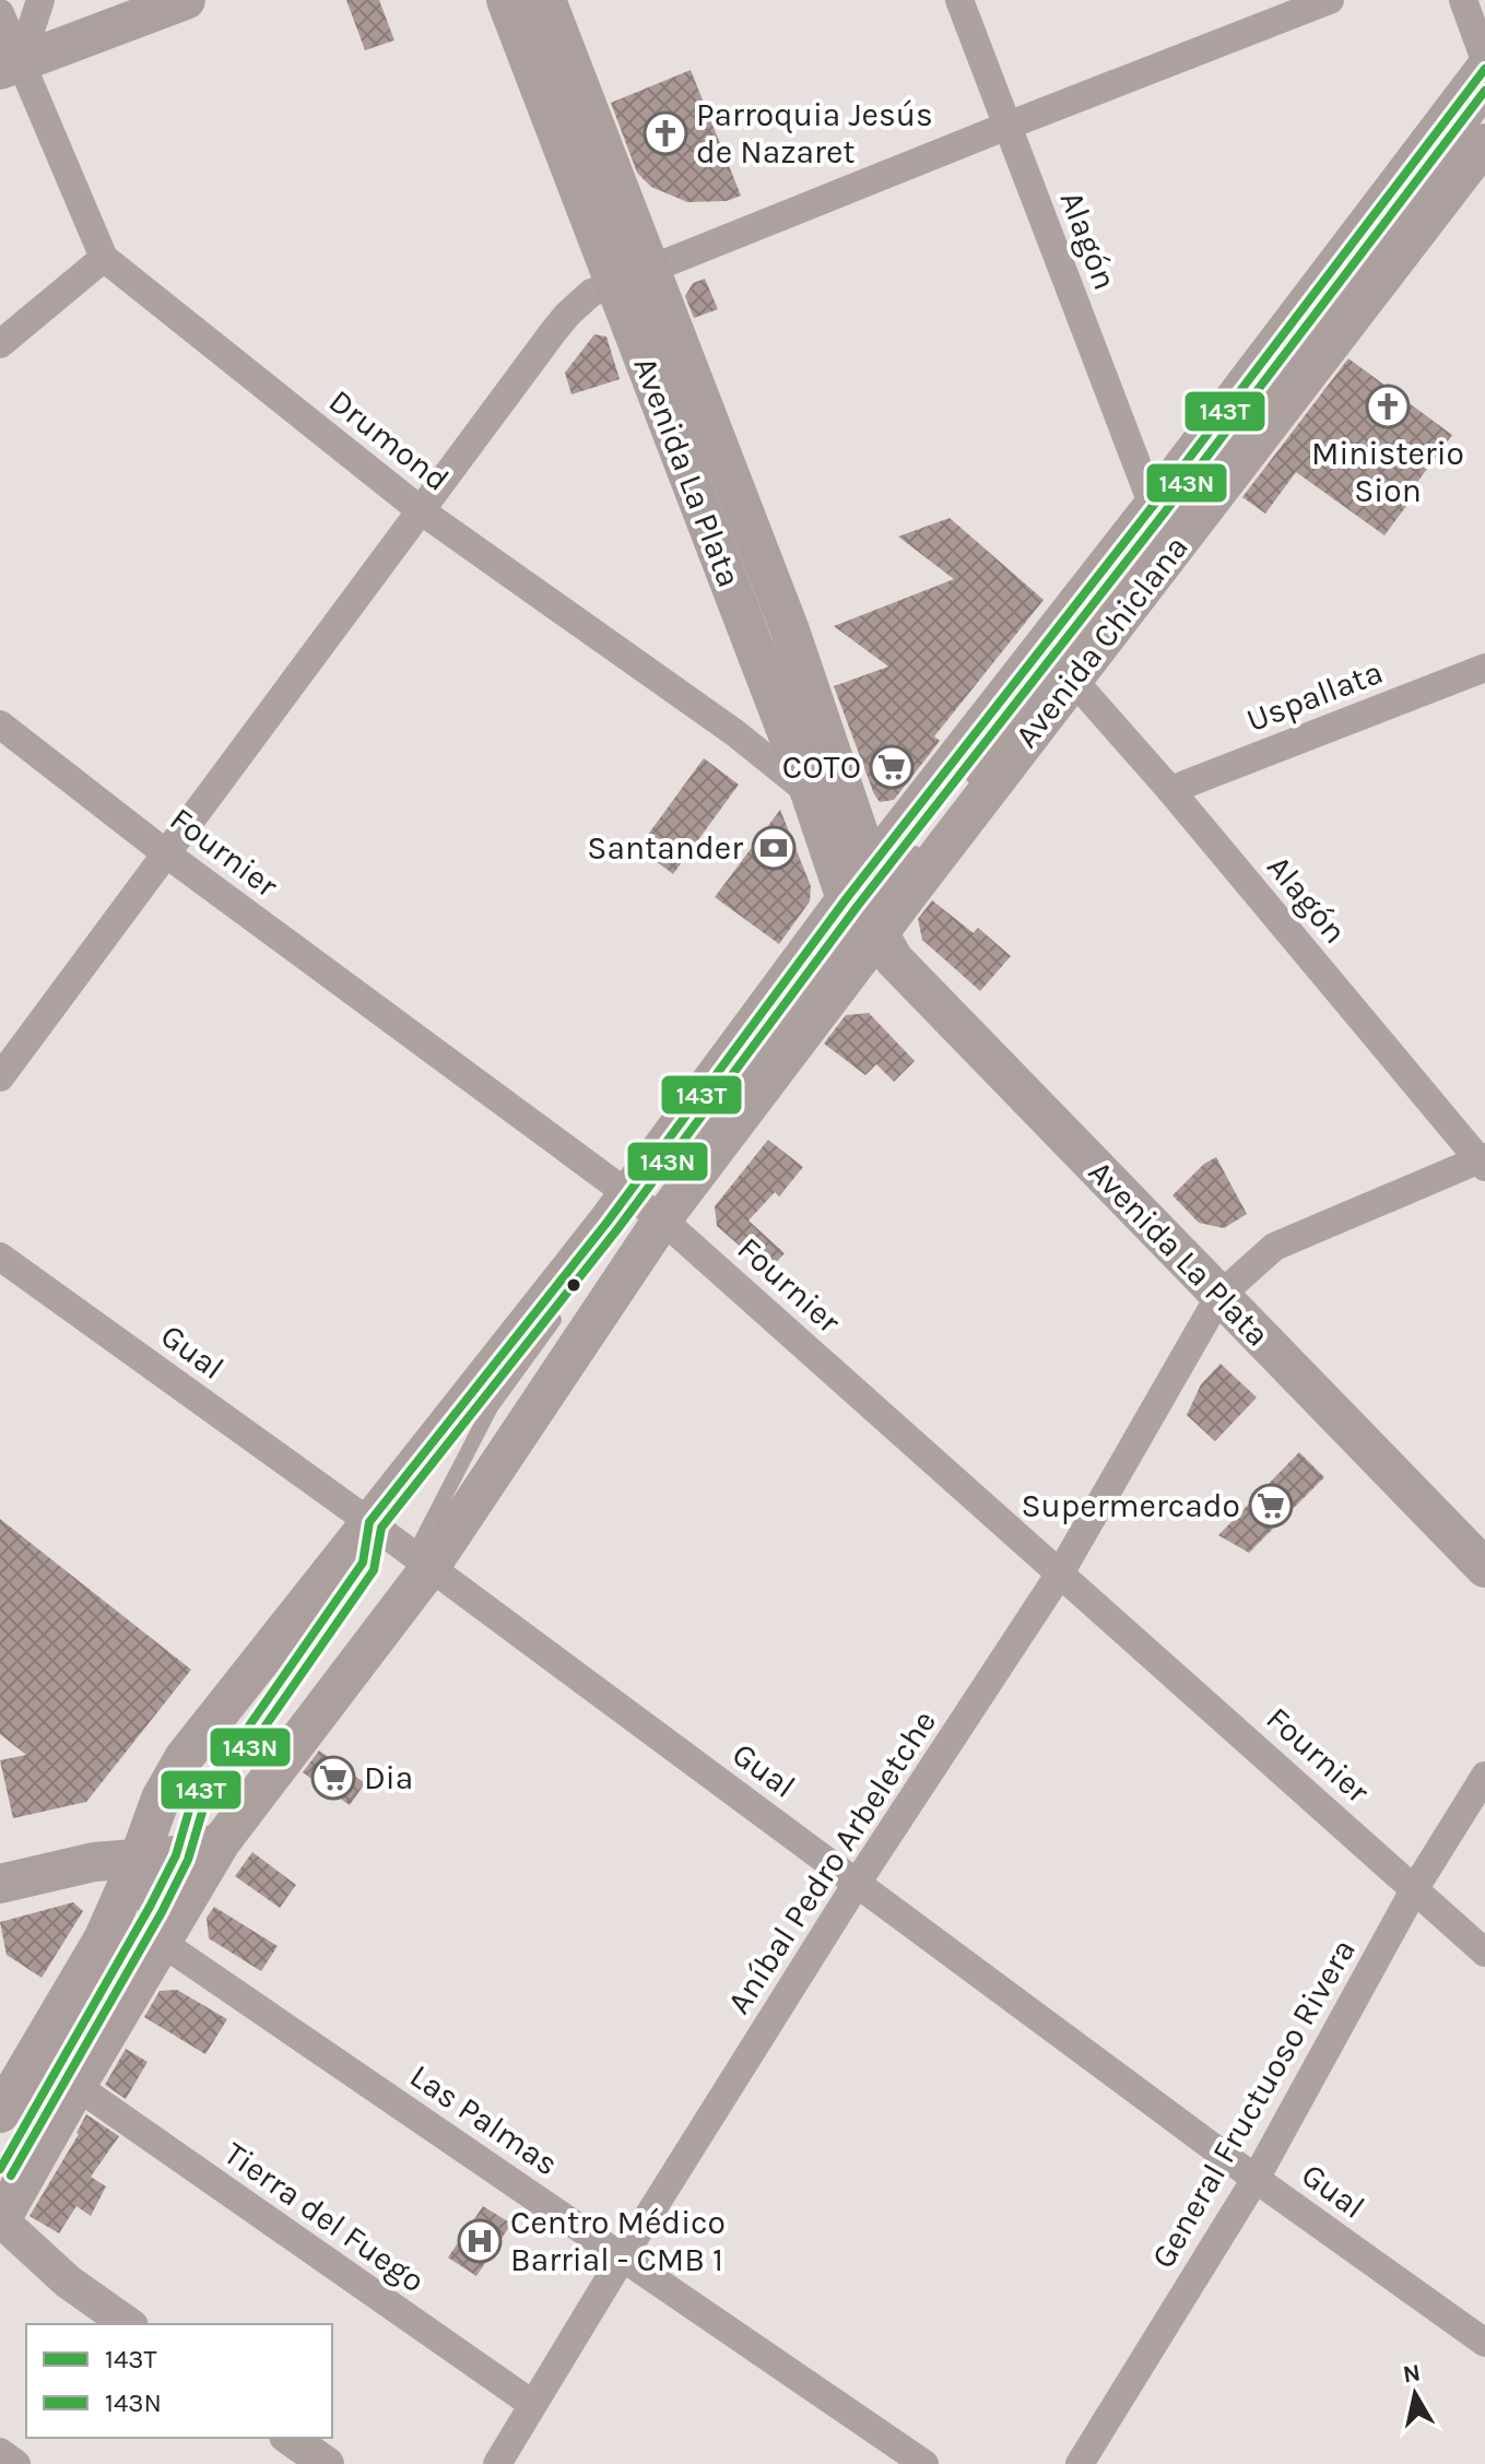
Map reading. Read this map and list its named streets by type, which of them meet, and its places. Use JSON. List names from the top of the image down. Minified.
{"streets":{"main road":["Avenida La Plata","Avenida Chiclana"],"street":["Alagón","Drumond","Uspallata","Fournier","Gual","Aníbal Pedro Arbeletche","General Fructuoso Rivera","Las Palmas","Tierra del Fuego"]},"crossings":[["Alagón","Avenida Chiclana"],["Alagón","Uspallata"],["Alagón","Aníbal Pedro Arbeletche"],["Drumond","Avenida La Plata"],["Avenida La Plata","Avenida Chiclana"],["Avenida La Plata","Aníbal Pedro Arbeletche"],["Fournier","Aníbal Pedro Arbeletche"],["Fournier","General Fructuoso Rivera"],["Gual","Aníbal Pedro Arbeletche"],["Gual","General Fructuoso Rivera"],["Aníbal Pedro Arbeletche","Las Palmas"],["Aníbal Pedro Arbeletche","Tierra del Fuego"]],"places":{"church":["Parroquia Jesús de Nazaret","Ministerio Sion"],"supermarket":["COTO","Supermercado","Dia"],"bank":["Santander"],"hospital":["Centro Médico Barrial - CMB 1"]},"lines":["transit line 143T","transit line 143N"],"legend":["143T","143N"],"north":"top"}
